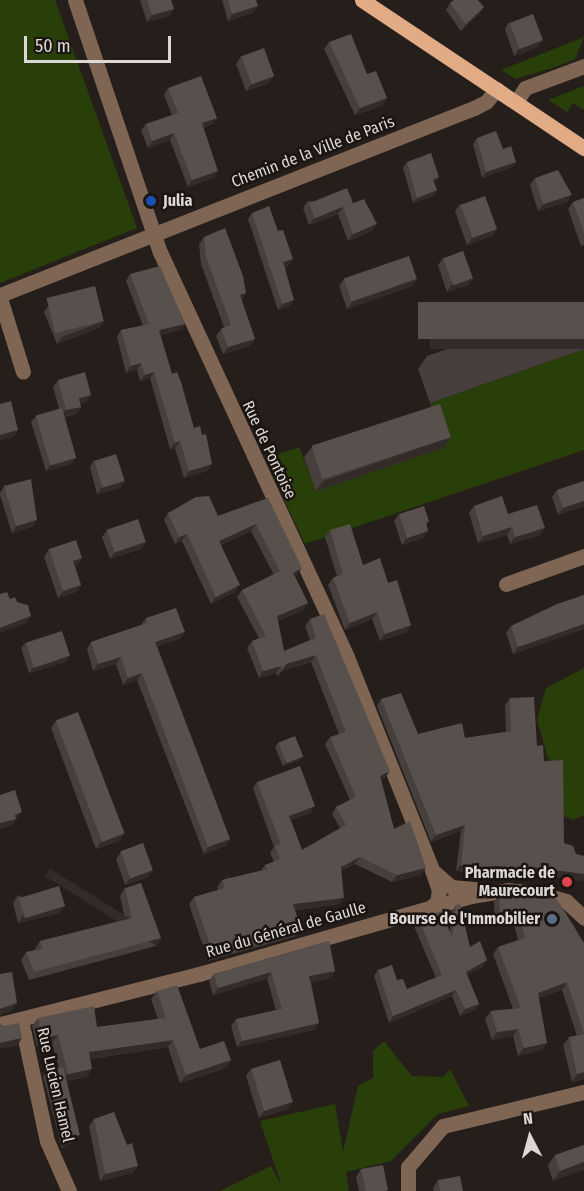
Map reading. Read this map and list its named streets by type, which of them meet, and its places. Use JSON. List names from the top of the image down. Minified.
{"streets":{"street":["Chemin de la Ville de Paris","Rue de Pontoise","Rue du Général de Gaulle","Rue Lucien Hamel"]},"crossings":[["Chemin de la Ville de Paris","Rue de Pontoise"],["Rue de Pontoise","Rue du Général de Gaulle"],["Rue du Général de Gaulle","Rue Lucien Hamel"]],"places":["Julia","Pharmacie de Maurecourt","Bourse de l'Immobilier"],"scale_bar":"50 m","north":"top"}
